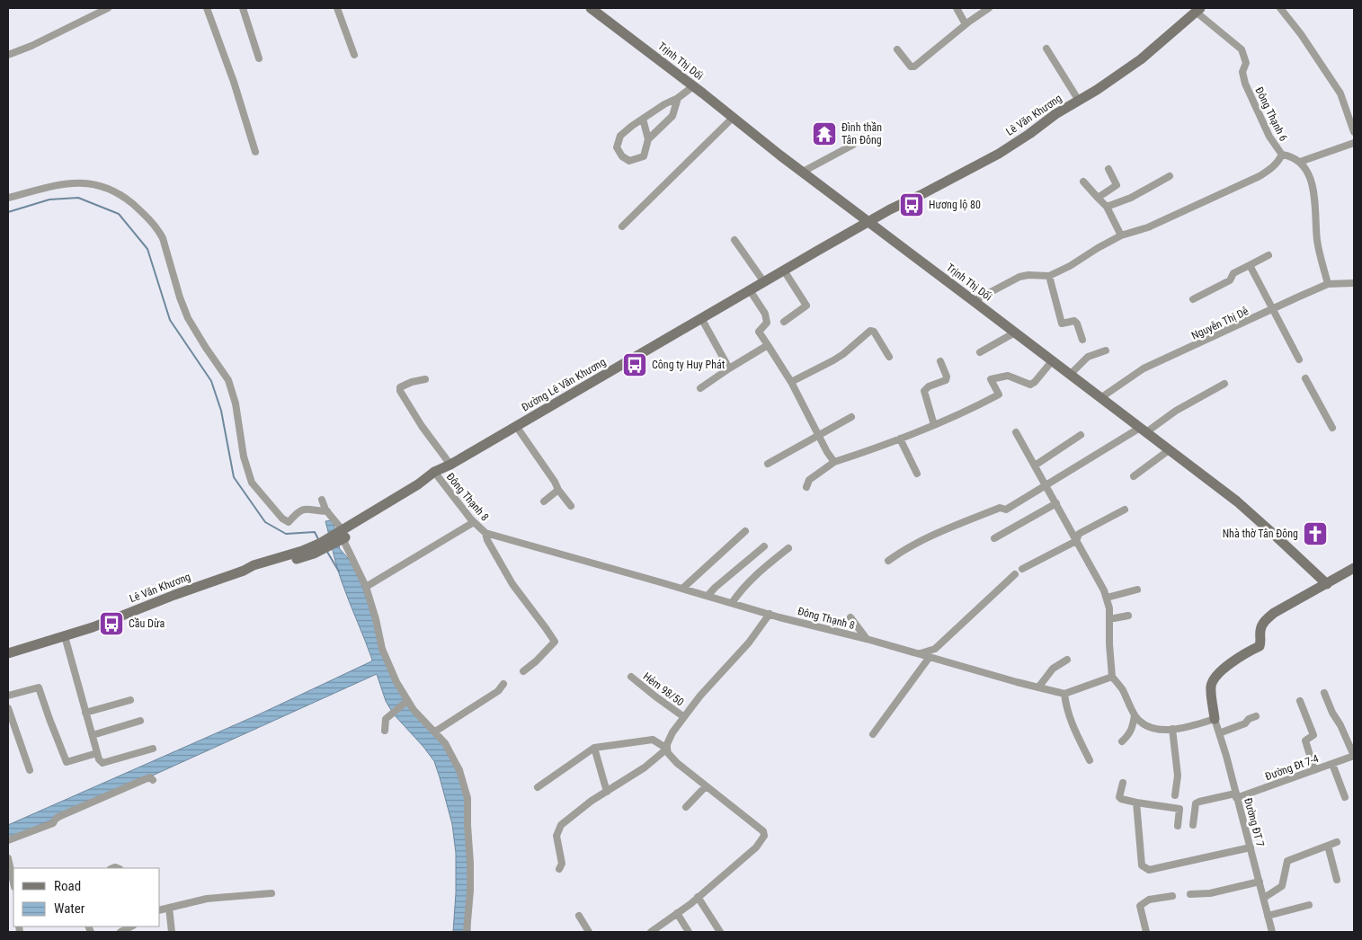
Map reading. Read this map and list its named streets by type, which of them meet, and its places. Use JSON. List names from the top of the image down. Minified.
{"streets":{"main road":["Trịnh Thị Dối","Lê Văn Khương","Đường Lê Văn Khương"],"street":["Đông Thạnh 6","Nguyễn Thị Dễ","Đông Thạnh 8","Hẻm 98/50","Đường Đt 7-4","Đường ĐT 7"]},"crossings":[["Trịnh Thị Dối","Lê Văn Khương"],["Trịnh Thị Dối","Nguyễn Thị Dễ"],["Trịnh Thị Dối","Đường Lê Văn Khương"],["Đông Thạnh 6","Lê Văn Khương"],["Lê Văn Khương","Đường Lê Văn Khương"],["Đường Lê Văn Khương","Đông Thạnh 8"],["Đường Đt 7-4","Đường ĐT 7"]],"places":{"temple":["Đình thần Tân Đông"],"bus stop":["Hương lộ 80","Công ty Huy Phát","Cầu Dừa"],"church":["Nhà thờ Tân Đông"]},"legend":["Road","Water"]}
